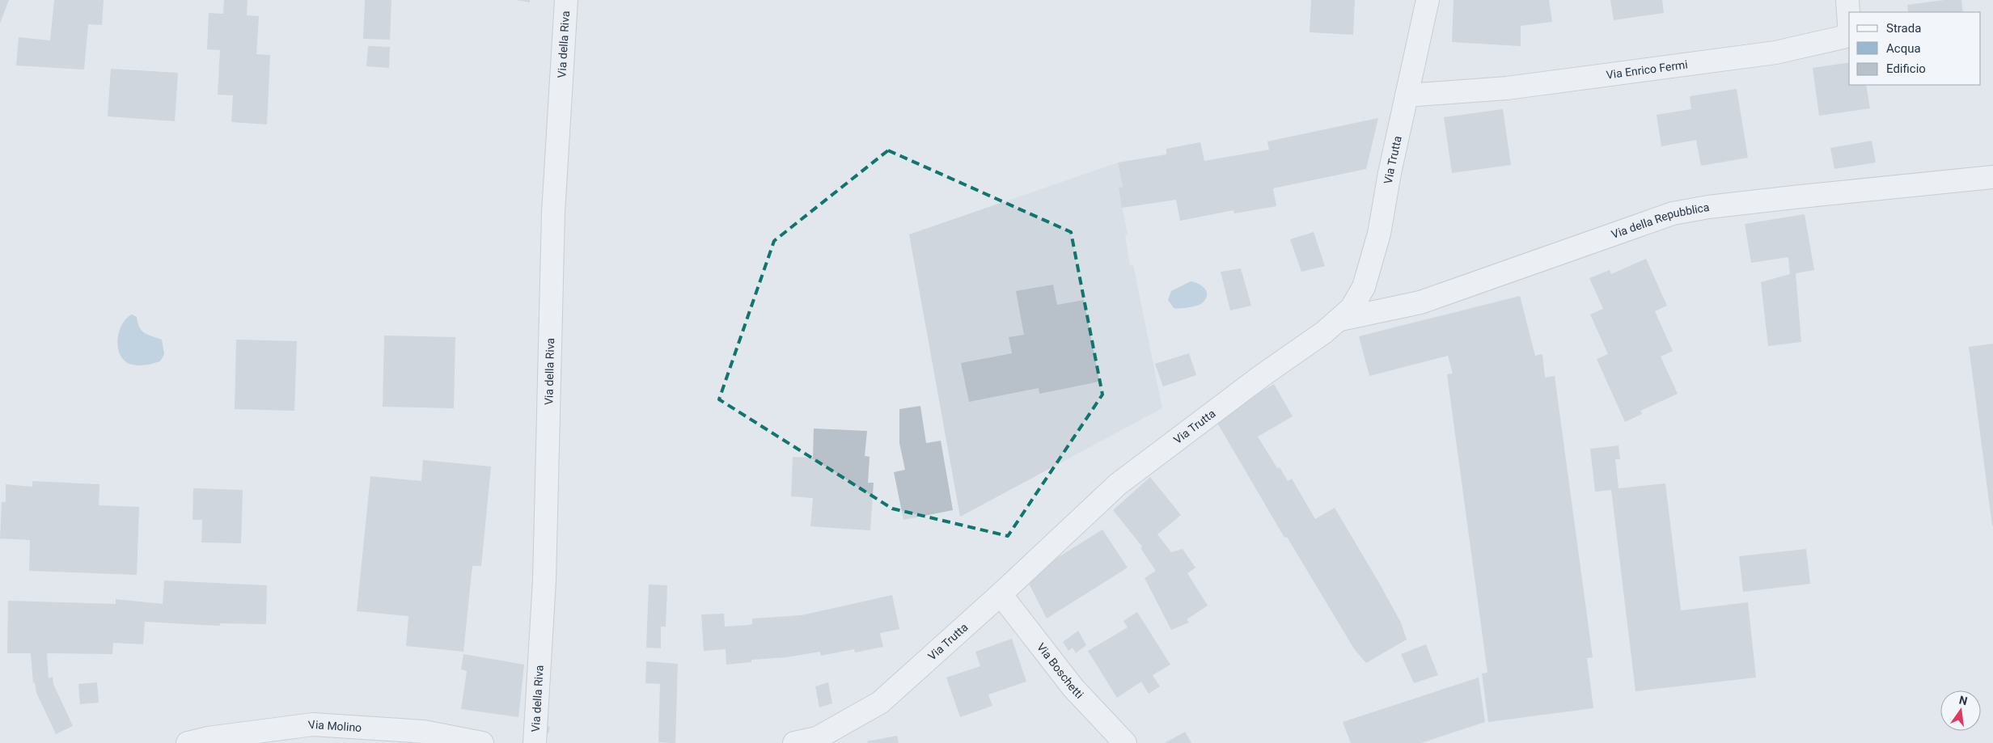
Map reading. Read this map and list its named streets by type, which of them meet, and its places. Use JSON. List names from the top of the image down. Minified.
{"streets":{"street":["Via della Riva","Via Enrico Fermi","Via Trutta","Via della Repubblica","Via Boschetti","Via Molino"]},"crossings":[["Via Enrico Fermi","Via Trutta"],["Via Trutta","Via della Repubblica"],["Via Trutta","Via Boschetti"]],"legend":["Strada","Acqua","Edificio"],"north":"top"}
